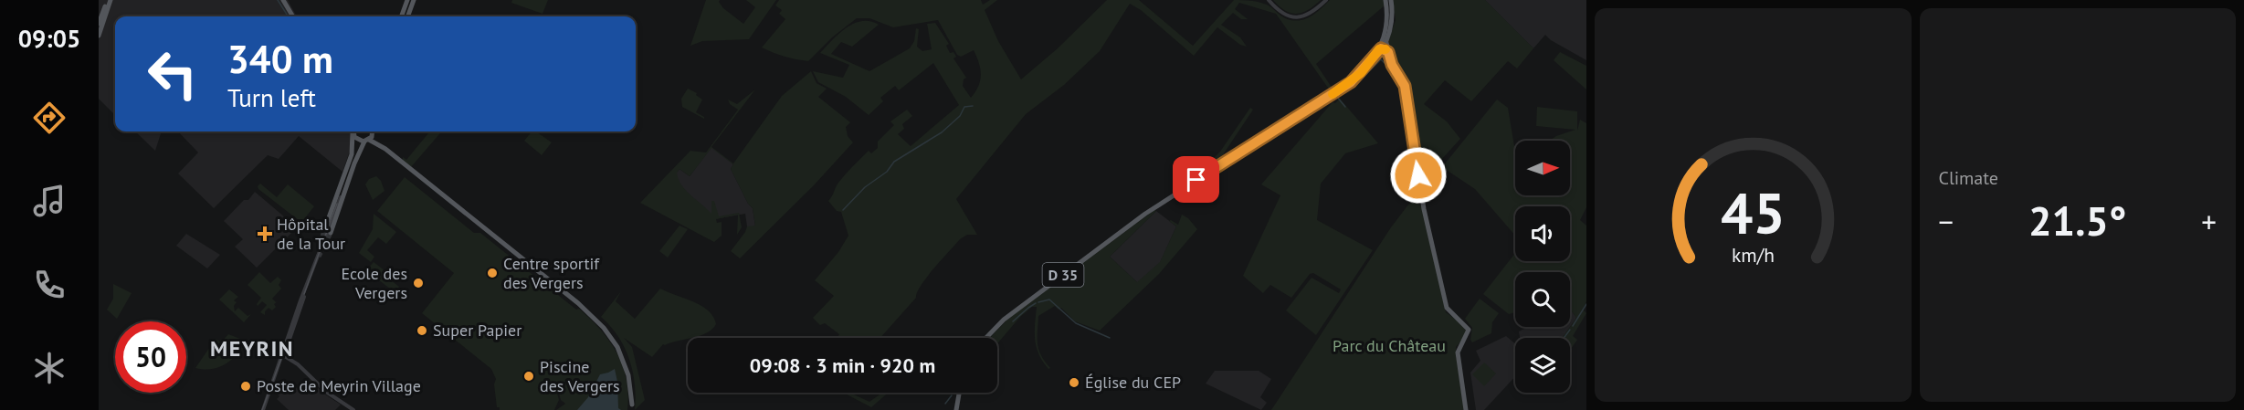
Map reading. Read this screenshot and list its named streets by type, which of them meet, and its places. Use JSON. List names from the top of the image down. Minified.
{"streets":{"main road":["D 35"]},"districts":["MEYRIN"],"parks":["Parc du Château"],"places":{"health":["Hôpital de la Tour"],"other":["Centre sportif des Vergers","Ecole des Vergers","Super Papier","Piscine des Vergers","Église du CEP","Poste de Meyrin Village"]},"north":"right","page":{"tabs":"09:05","tile":"Climate","turn":["340 m","Turn left"],"heat":["−","21.5°","+"],"limit":"50","trip":"09:08 · 3 min · 920 m","gauge":["45","km/h"]}}
